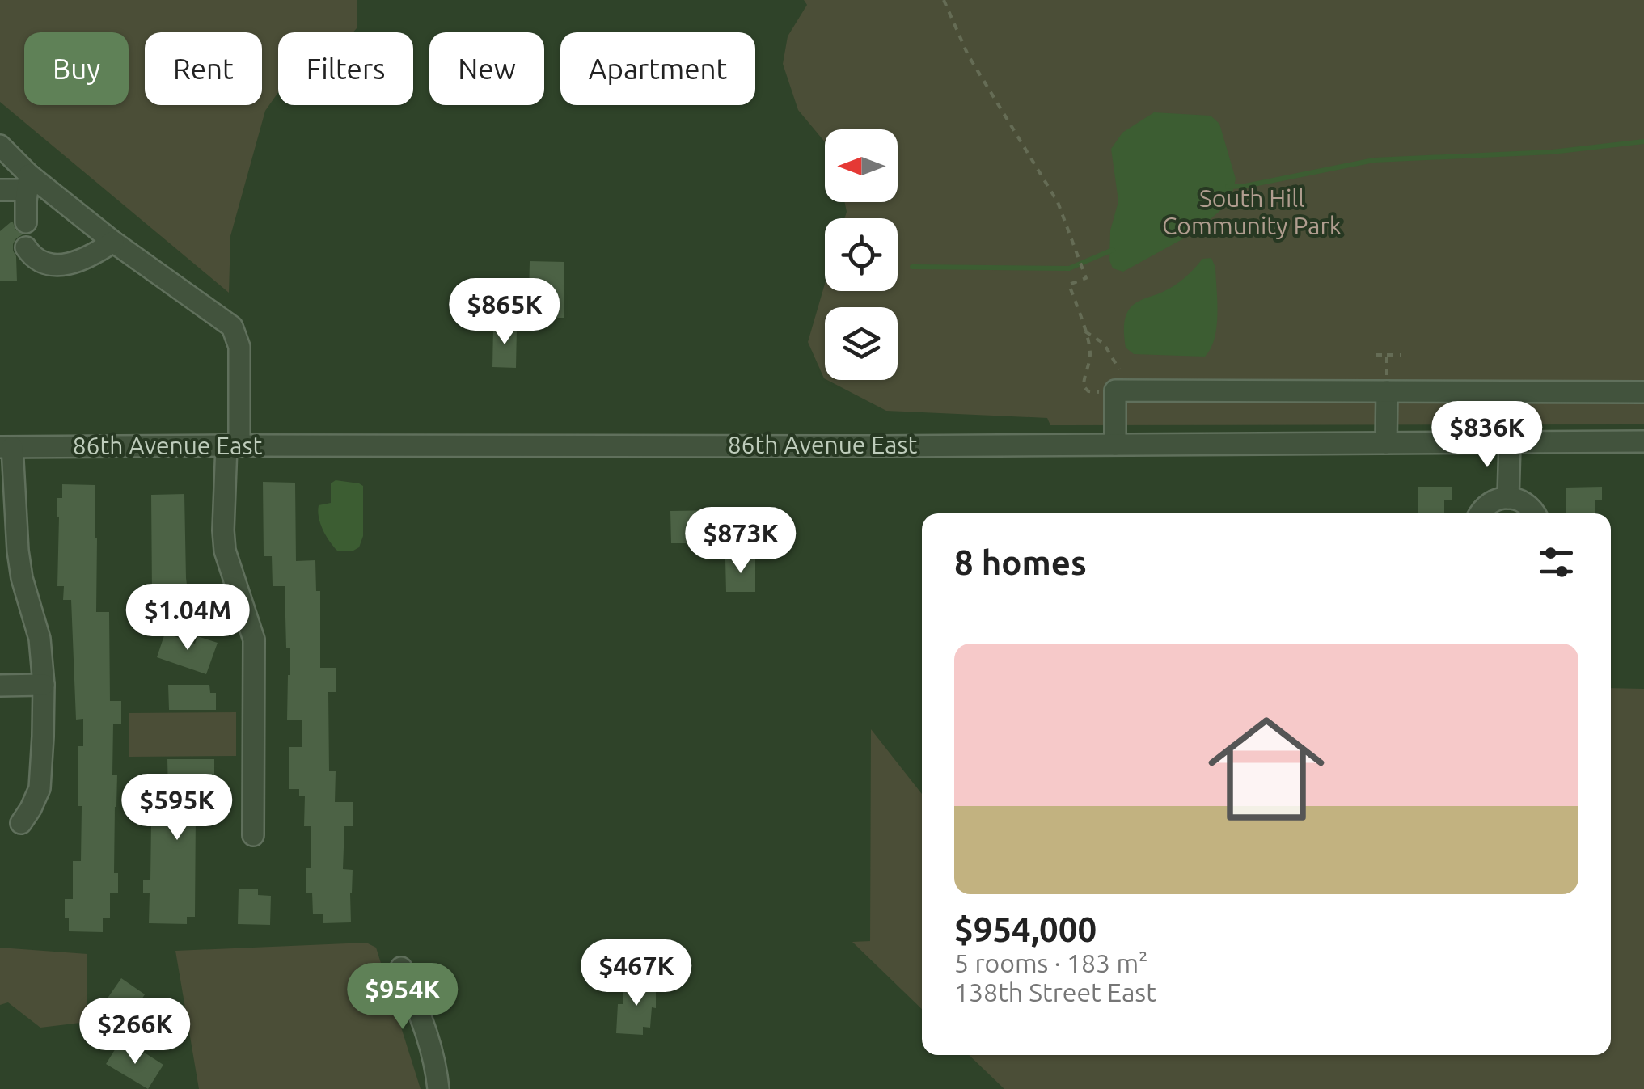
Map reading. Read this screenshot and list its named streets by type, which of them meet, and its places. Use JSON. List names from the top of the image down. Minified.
{"streets":{"street":["86th Avenue East"]},"parks":["South Hill Community Park"],"north":"left","page":{"chip":["Buy","Rent","Filters","New","Apartment"],"price":["$865K","$836K","$873K","$1.04M","$595K","$467K","$954K","$266K"],"heading":"8 homes","list":[{"name":"$954,000","note":"5 rooms · 183 m² · 138th Street East"}]}}
